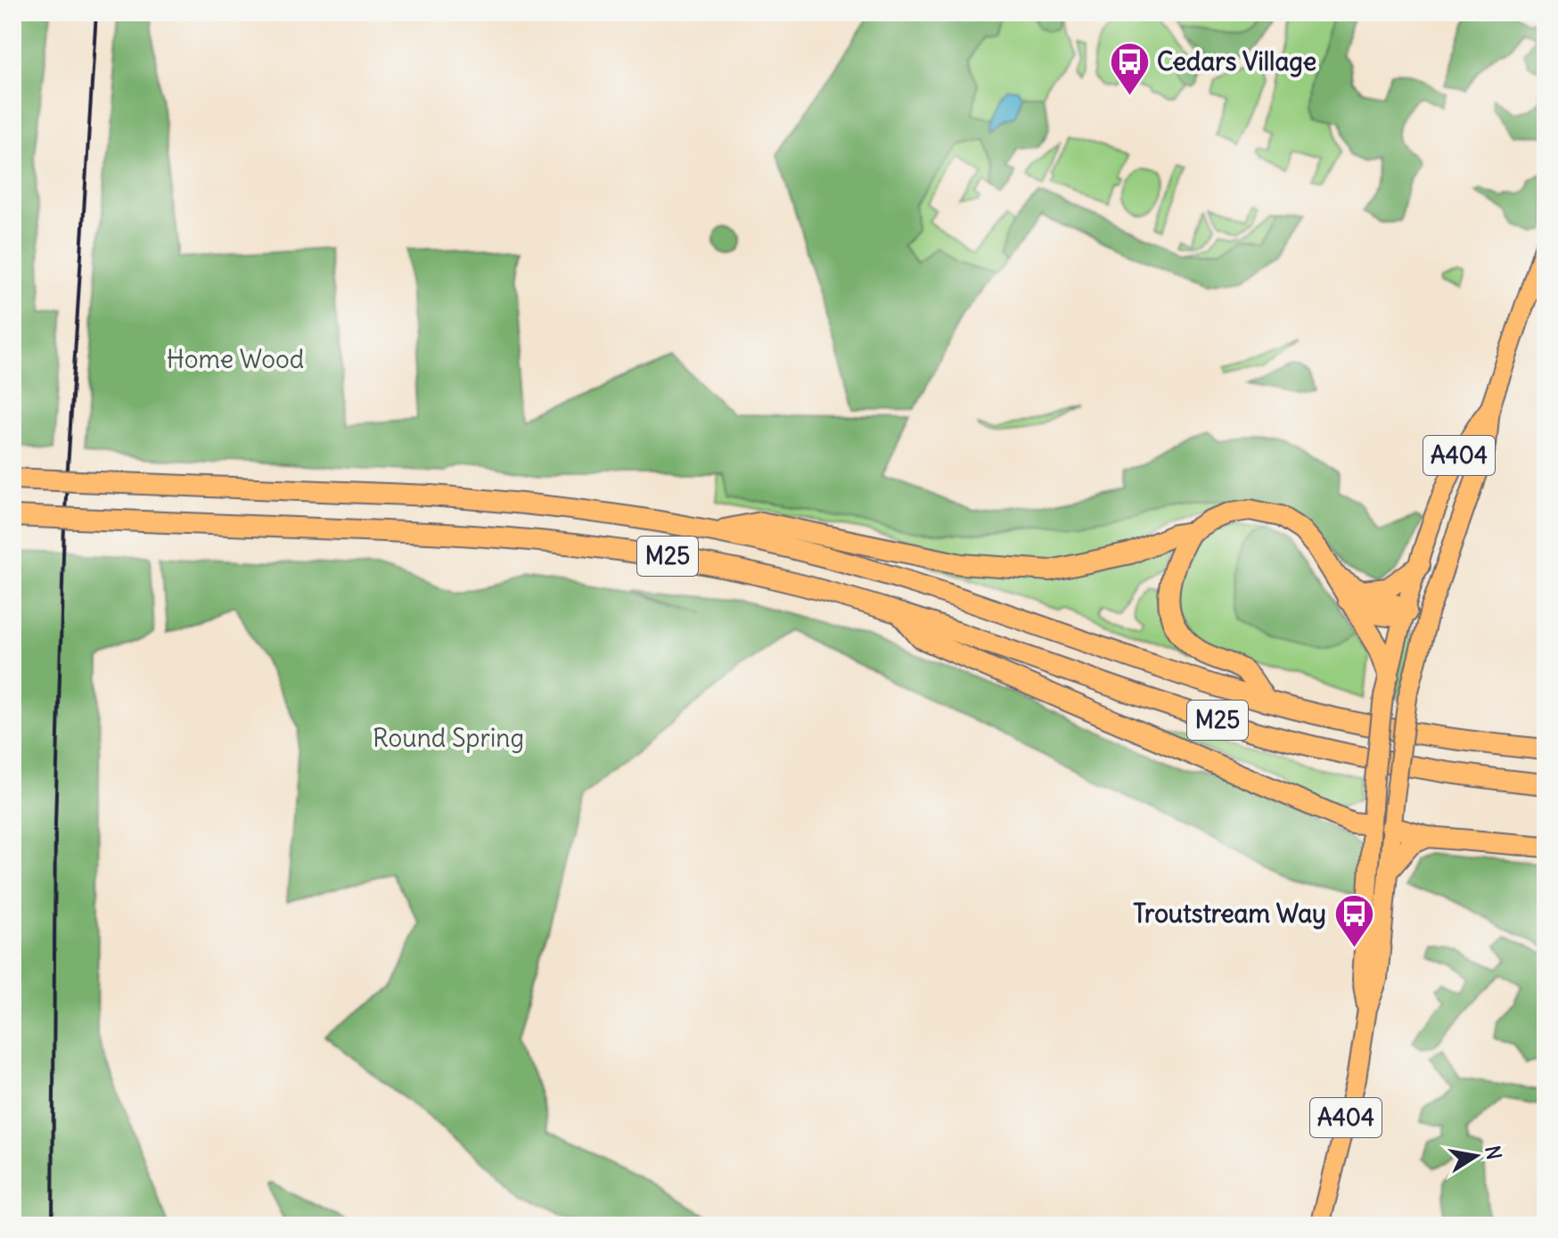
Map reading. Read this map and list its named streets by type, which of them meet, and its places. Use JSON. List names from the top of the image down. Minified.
{"streets":{"highway":["M25"],"main road":["A404"]},"crossings":[["A404","M25"]],"parks":["Home Wood","Round Spring"],"places":{"bus stop":["Cedars Village","Troutstream Way"]},"north":"right"}
